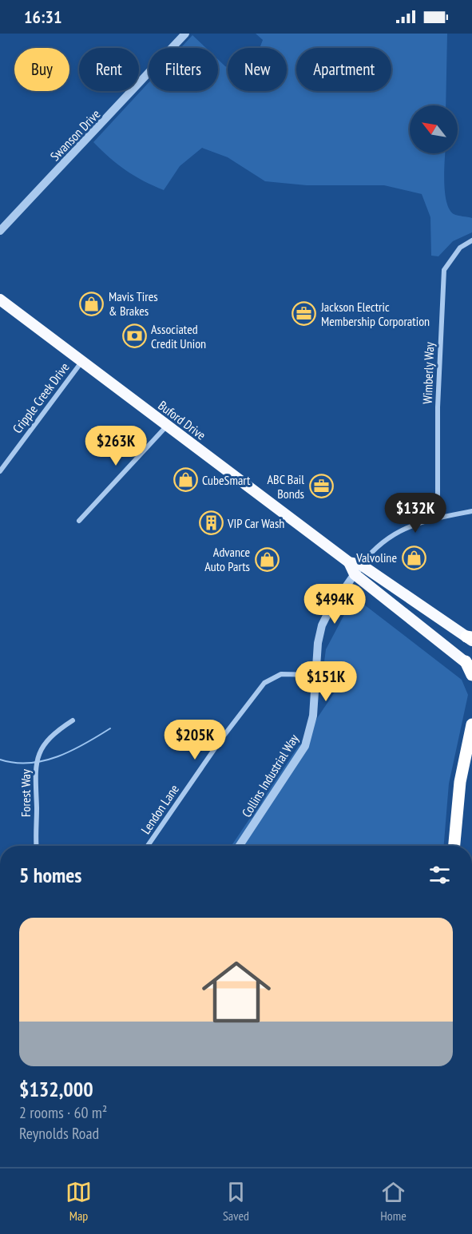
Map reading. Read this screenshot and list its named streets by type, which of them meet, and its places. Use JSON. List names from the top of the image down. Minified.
{"streets":{"highway":["Buford Drive"],"street":["Swanson Drive","Wimberly Way","Cripple Creek Drive","Collins Industrial Way","Forest Way","Lendon Lane"]},"crossings":[["Cripple Creek Drive","Buford Drive"],["Buford Drive","Collins Industrial Way"],["Collins Industrial Way","Lendon Lane"]],"places":{"shop":["Mavis Tires & Brakes","CubeSmart","Valvoline","Advance Auto Parts"],"office":["Jackson Electric Membership Corporation","ABC Bail Bonds"],"bank":["Associated Credit Union"],"building":["VIP Car Wash"]},"north":"top left","page":{"status":"16:31","chip":["Buy","Rent","Filters","New","Apartment"],"price":["$263K","$132K","$494K","$151K","$205K"],"heading":"5 homes","list":[{"name":"$132,000","note":"2 rooms · 60 m² · Reynolds Road"}],"tabs":["Map","Saved","Home"]}}
